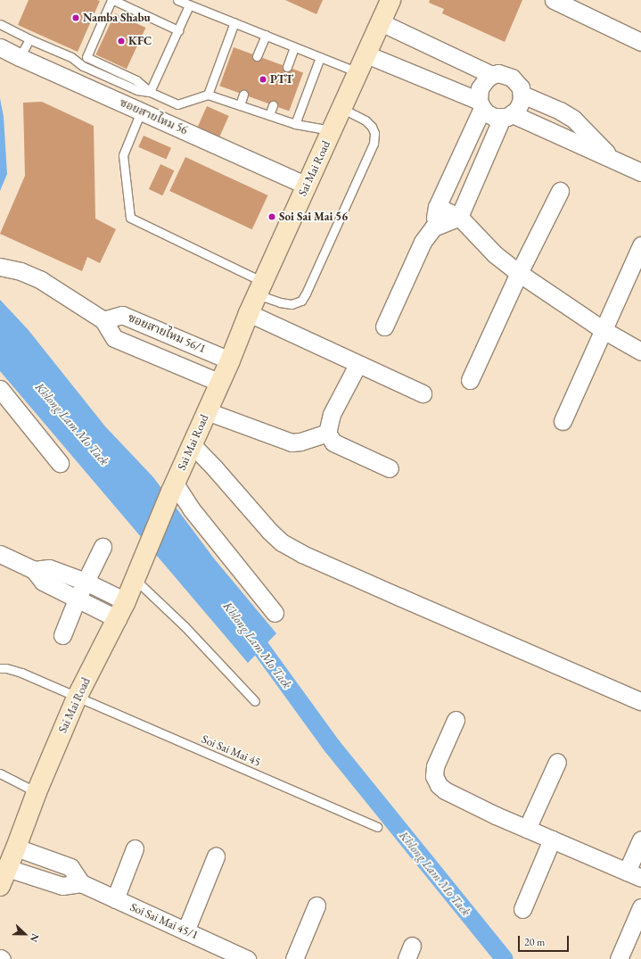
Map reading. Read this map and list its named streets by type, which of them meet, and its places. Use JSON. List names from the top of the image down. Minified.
{"streets":{"main road":["Sai Mai Road"],"street":["ซอยสายไหม 56","ซอยสายไหม 56/1","Soi Sai Mai 45/1"],"lane":["Soi Sai Mai 45"]},"crossings":[["ซอยสายไหม 56","Sai Mai Road"],["Sai Mai Road","ซอยสายไหม 56/1"],["Sai Mai Road","Soi Sai Mai 45"]],"water":["Khlong Lam Mo Taek"],"places":["Namba Shabu","KFC","PTT","Soi Sai Mai 56"],"scale_bar":"20 m","north":"right"}
